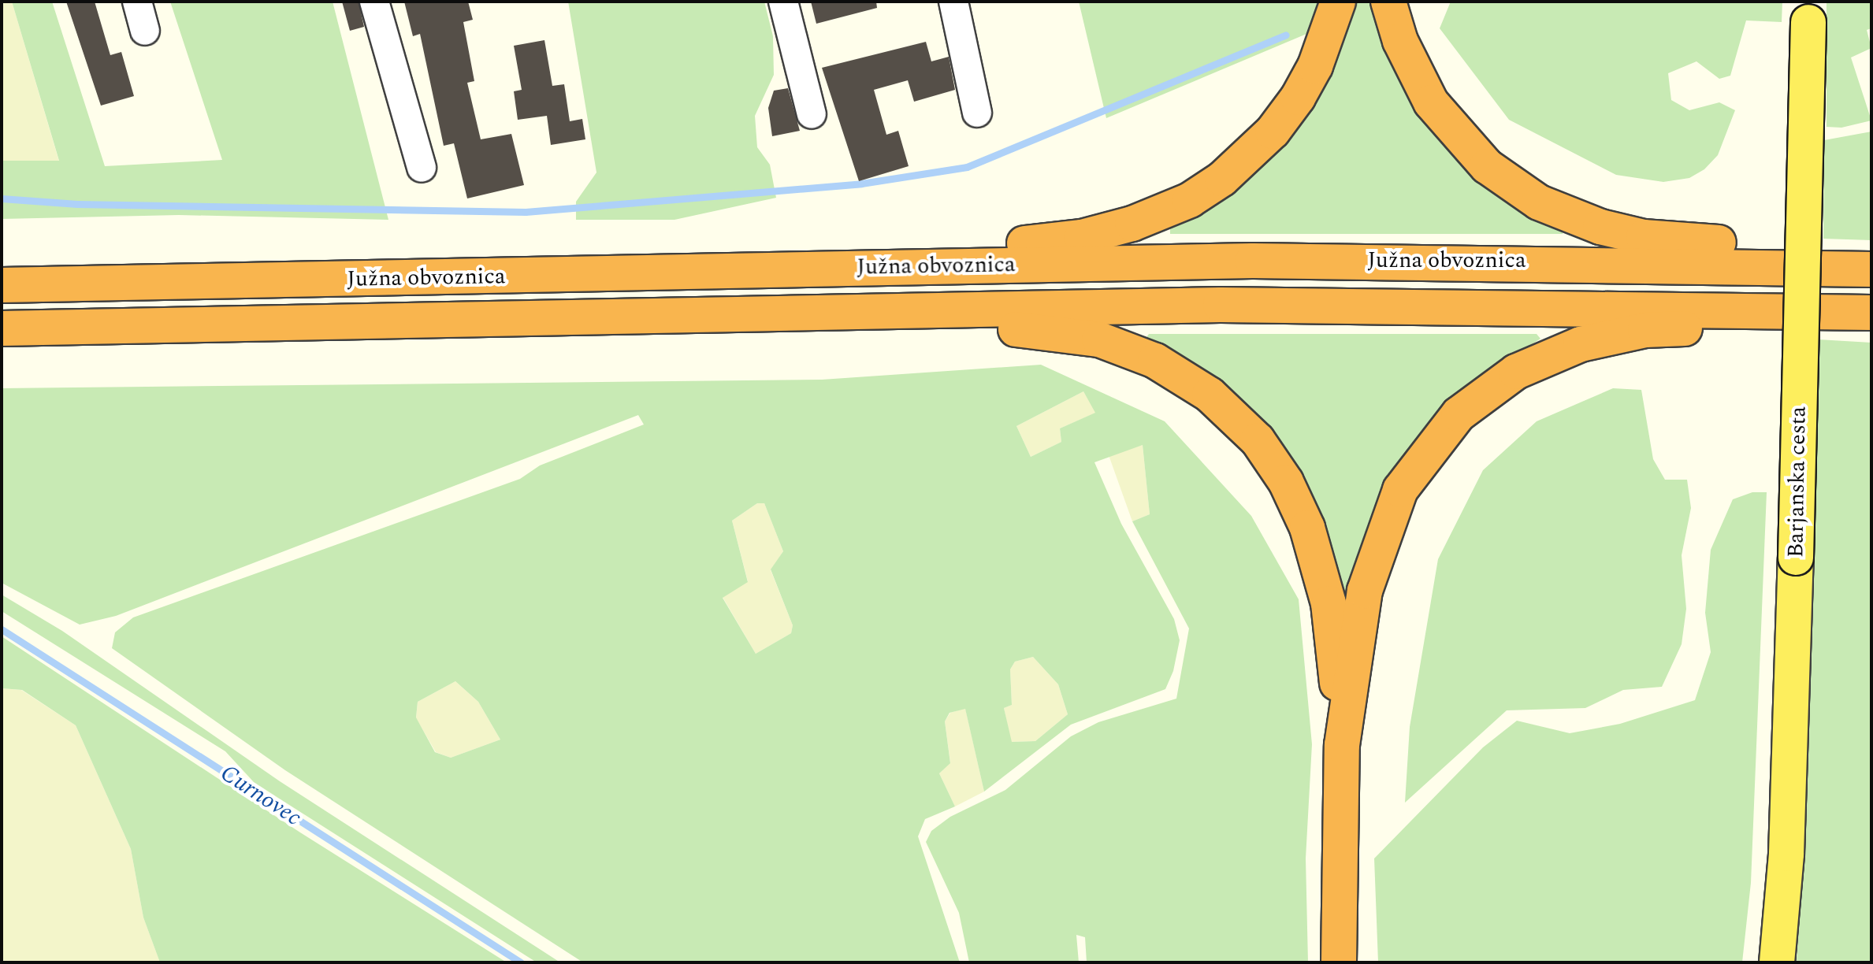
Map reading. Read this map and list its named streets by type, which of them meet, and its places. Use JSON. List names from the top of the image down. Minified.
{"streets":{"highway":["Južna obvoznica"],"main road":["Barjanska cesta"]},"water":["Curnovec"]}
